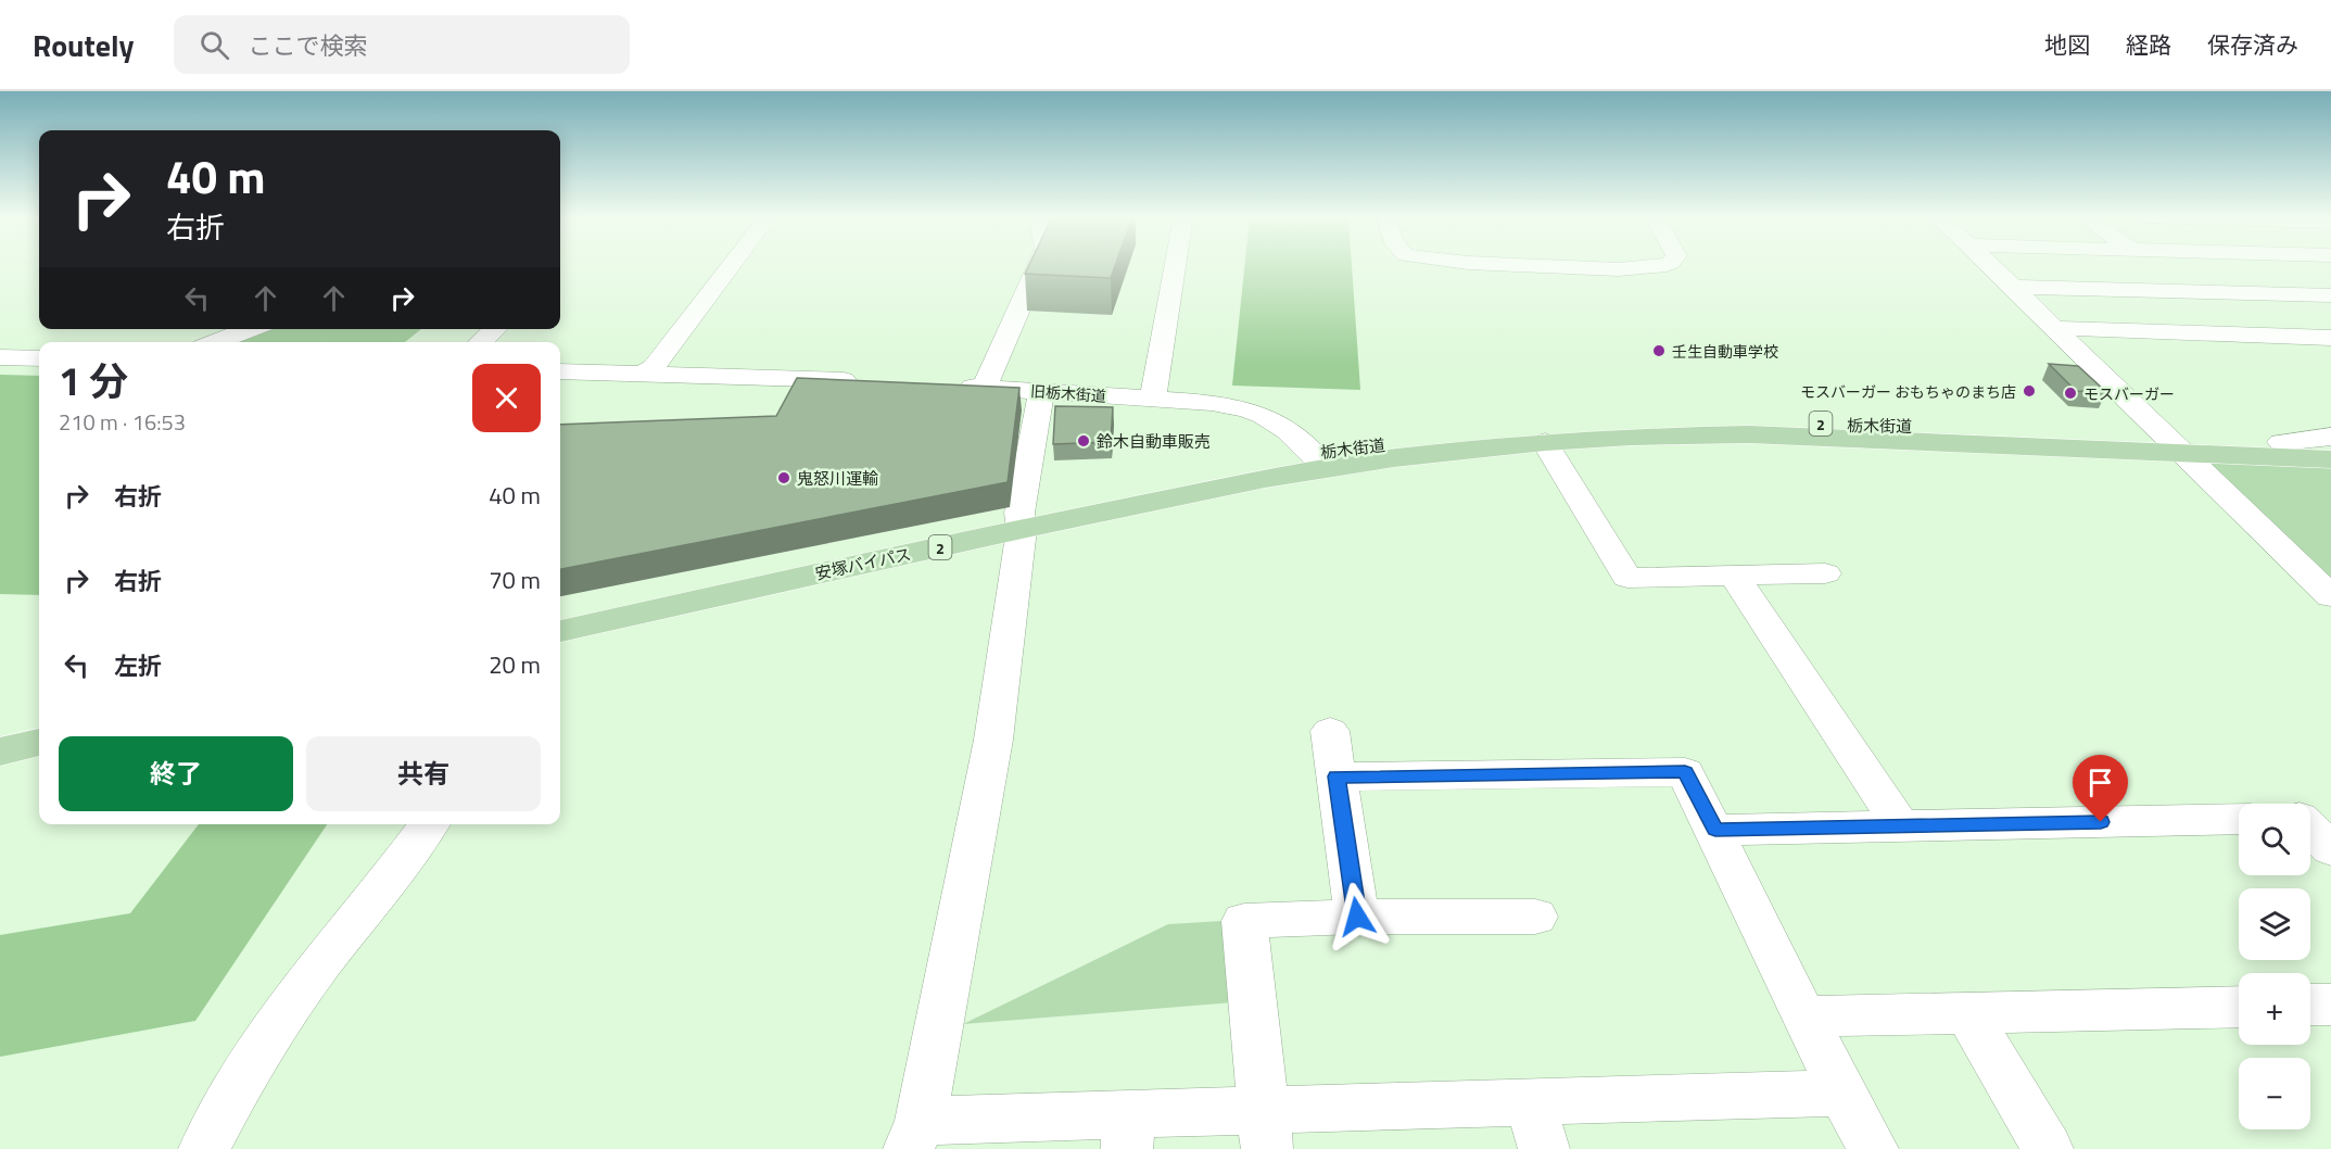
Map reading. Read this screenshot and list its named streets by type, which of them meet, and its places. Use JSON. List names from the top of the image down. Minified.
{"streets":{"main road":["2","栃木街道","安塚バイパス"],"street":["旧栃木街道"]},"crossings":[["旧栃木街道","栃木街道"],["旧栃木街道","安塚バイパス"],["栃木街道","安塚バイパス"]],"places":["壬生自動車学校","モスバーガー おもちゃのまち店","モスバーガー","鈴木自動車販売","鬼怒川運輸"],"page":{"header":"Routely","search":"ここで検索","nav":["地図","経路","保存済み"],"turn":["40 m","右折"],"heading":["1 分","210 m · 16:53"],"list":[{"name":"右折","value":"40 m"},{"name":"右折","value":"70 m"},{"name":"左折","value":"20 m"}],"buttons":["終了","共有"],"map_buttons":["+","−"]}}
